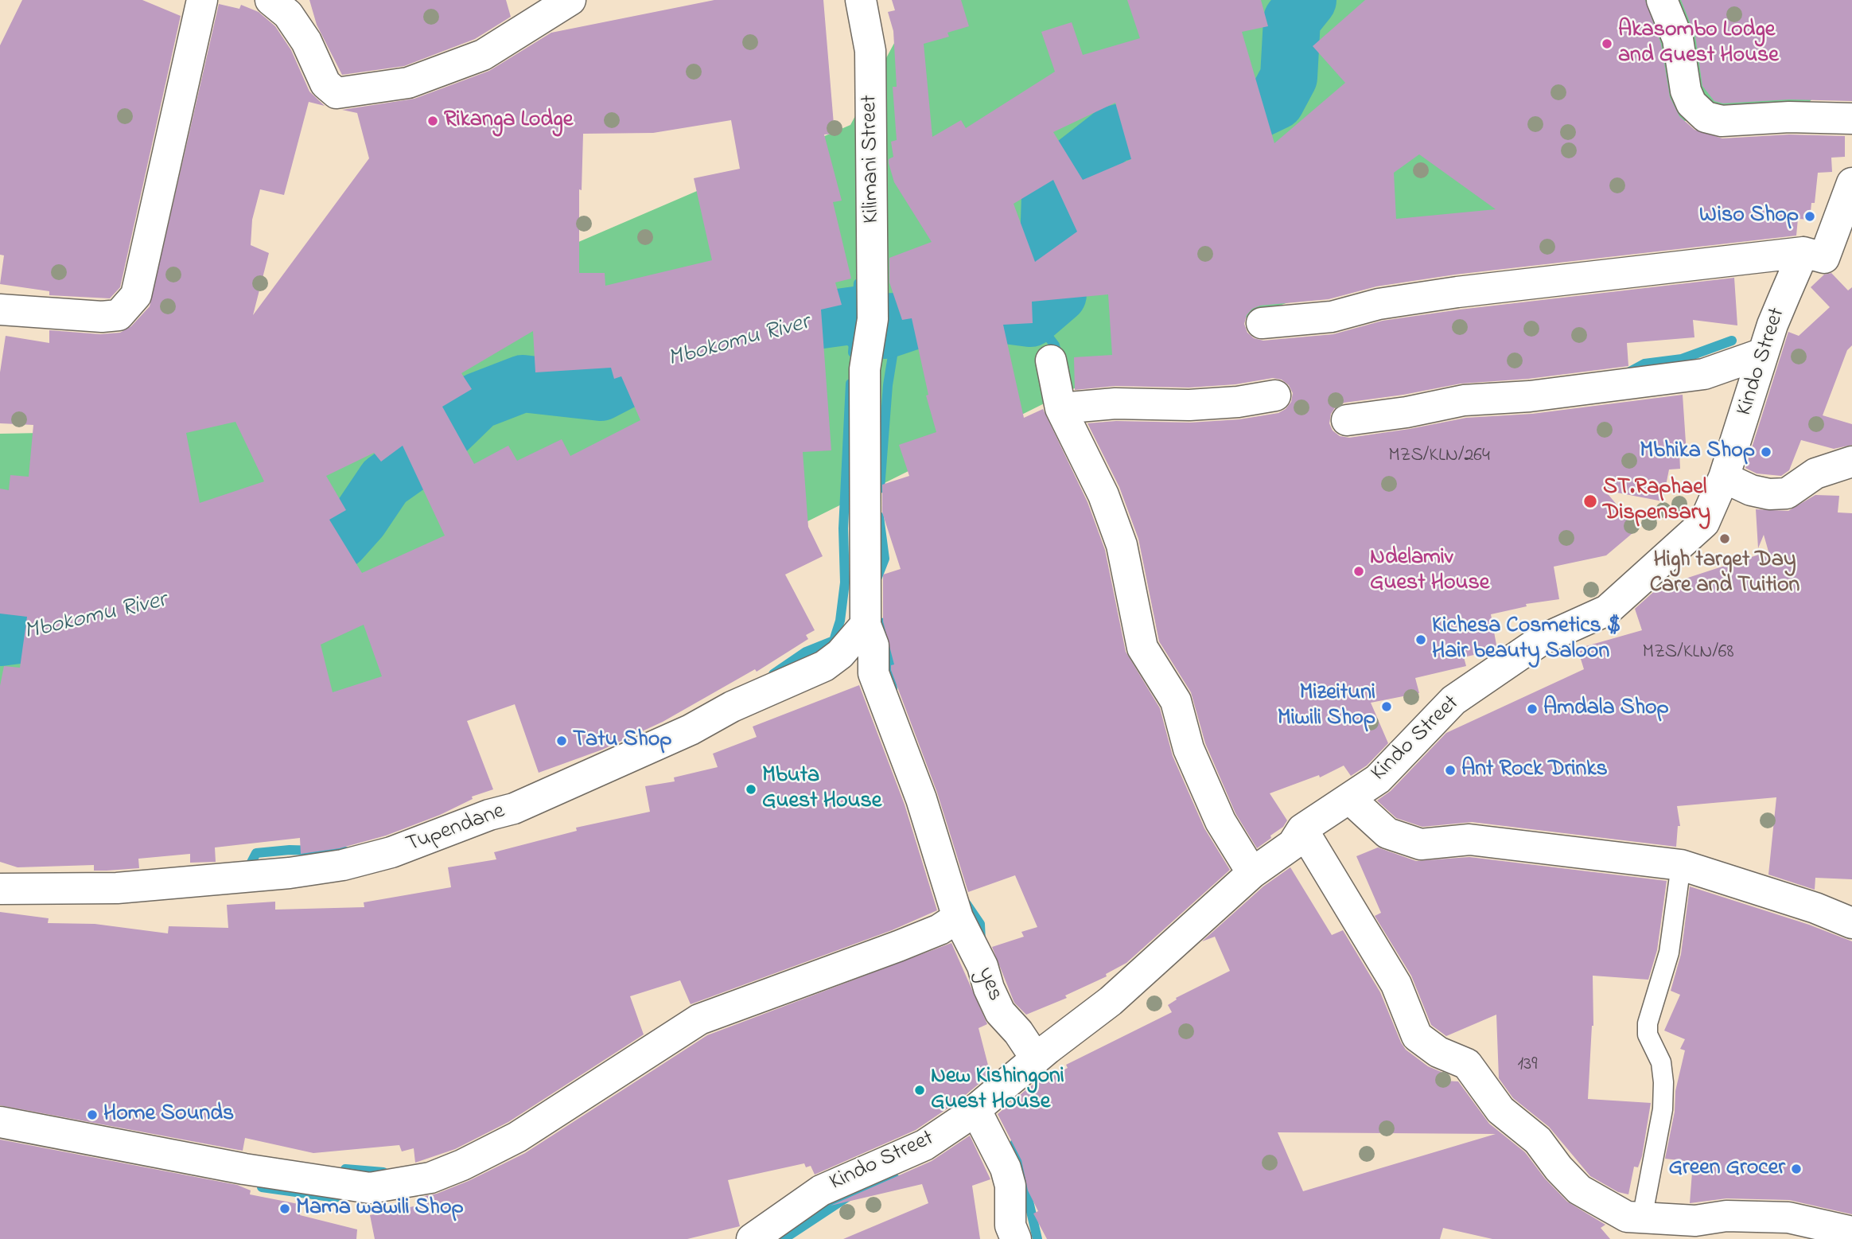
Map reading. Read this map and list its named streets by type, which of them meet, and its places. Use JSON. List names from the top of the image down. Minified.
{"streets":{"street":["Kilimani Street","Kindo Street","Tupendane","yes"]},"crossings":[["Kilimani Street","Tupendane"],["Kilimani Street","yes"],["Kindo Street","yes"],["Tupendane","yes"]],"water":["Mbokomu River"],"places":["Akasombo Lodge and Guest House","Rikanga Lodge","Wiso Shop","Mbhika Shop","ST.Raphael Dispensary","High target Day Care and Tuition","Ndelamiv Guest House","Kichesa Cosmetics $ Hair beauty Saloon","Mizeituni Miwili Shop","Amdala Shop","Tatu Shop","Ant Rock Drinks","Mbuta Guest House","New Kishingoni Guest House","Home Sounds","Green Grocer","Mama wawili Shop"],"house_numbers":["MZS/KLN/264","MZS/KLN/68","139"]}
